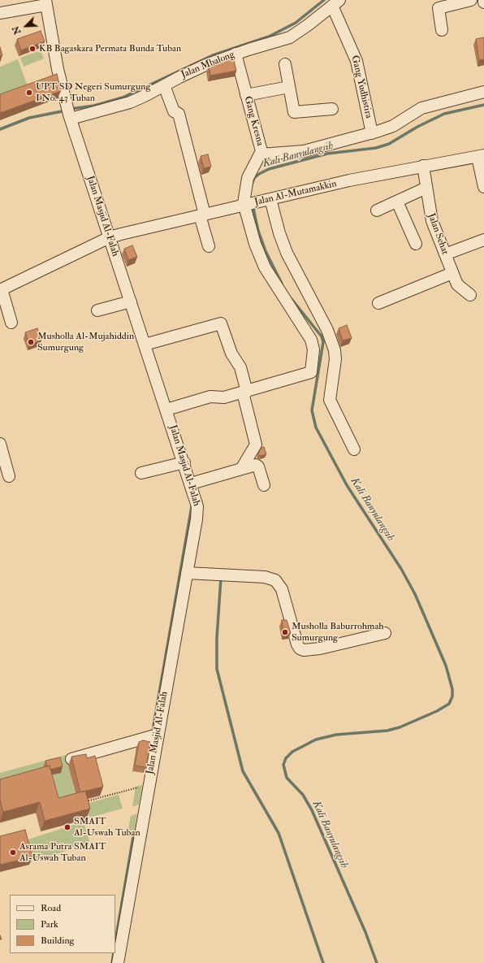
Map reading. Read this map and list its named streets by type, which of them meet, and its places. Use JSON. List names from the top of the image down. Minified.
{"streets":{"street":["Jalan Mbalong","Gang Yudhistira","Gang Kresna","Jalan Al-Mutamakkin","Jalan Masjid Al-Falah","Jalan Sehat"]},"crossings":[["Jalan Mbalong","Gang Yudhistira"],["Jalan Mbalong","Gang Kresna"],["Jalan Mbalong","Jalan Masjid Al-Falah"],["Gang Kresna","Jalan Al-Mutamakkin"],["Jalan Al-Mutamakkin","Jalan Masjid Al-Falah"],["Jalan Al-Mutamakkin","Jalan Sehat"]],"water":["Kali Banyulangsih"],"places":["KB Bagaskara Permata Bunda Tuban","UPT SD Negeri Sumurgung I No. 43 Tuban","Musholla Al-Mujahiddin Sumurgung","Musholla Baburrohmah Sumurgung","SMAIT Al-Uswah Tuban","Asrama Putra SMAIT Al-Uswah Tuban"],"legend":["Road","Park","Building"],"north":"bottom left"}
